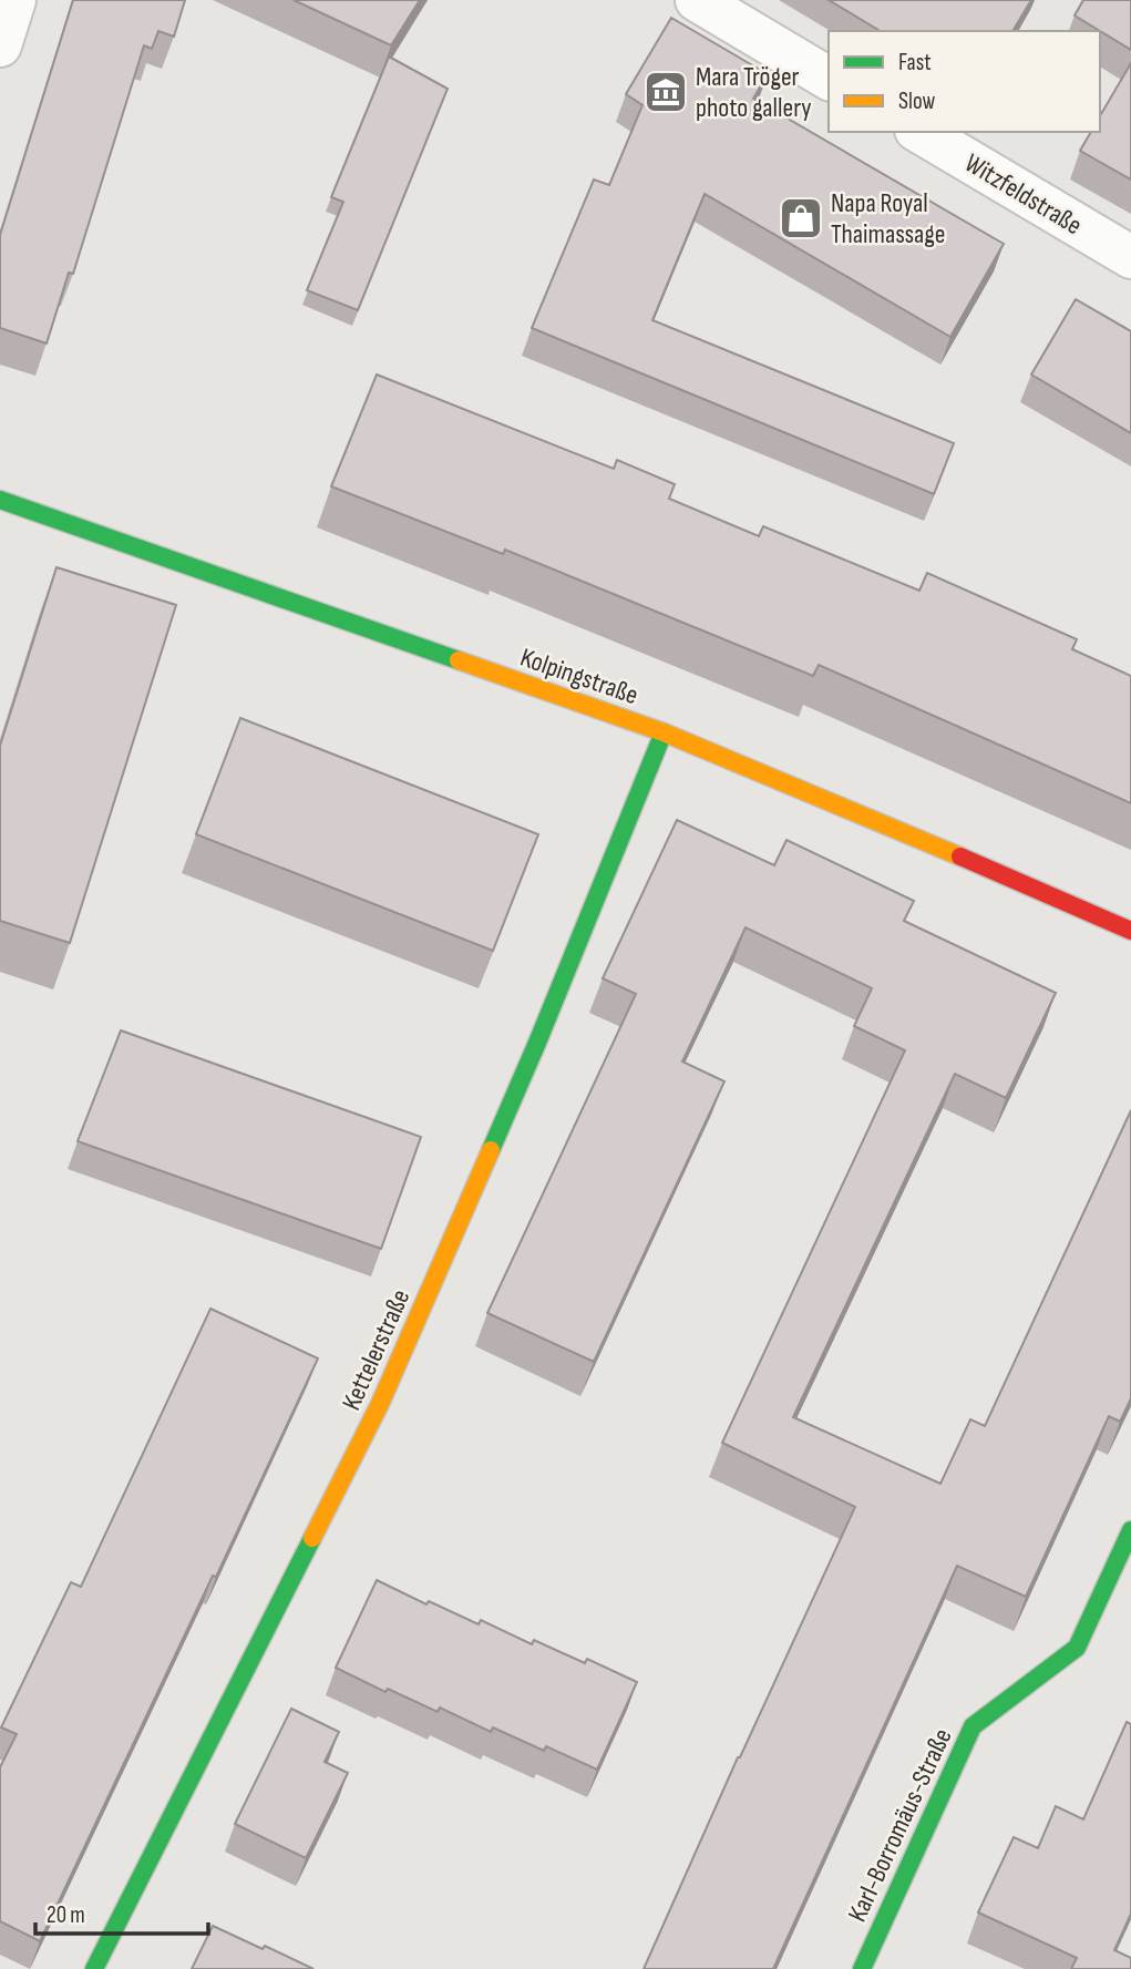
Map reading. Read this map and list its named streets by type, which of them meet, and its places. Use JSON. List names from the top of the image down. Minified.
{"streets":{"street":["Witzfeldstraße","Kolpingstraße","Kettelerstraße","Karl-Borromäus-Straße"]},"crossings":[["Kolpingstraße","Kettelerstraße"]],"places":{"museum":["Mara Tröger photo gallery"],"shop":["Napa Royal Thaimassage"]},"legend":["Fast","Slow"],"scale_bar":"20 m"}
